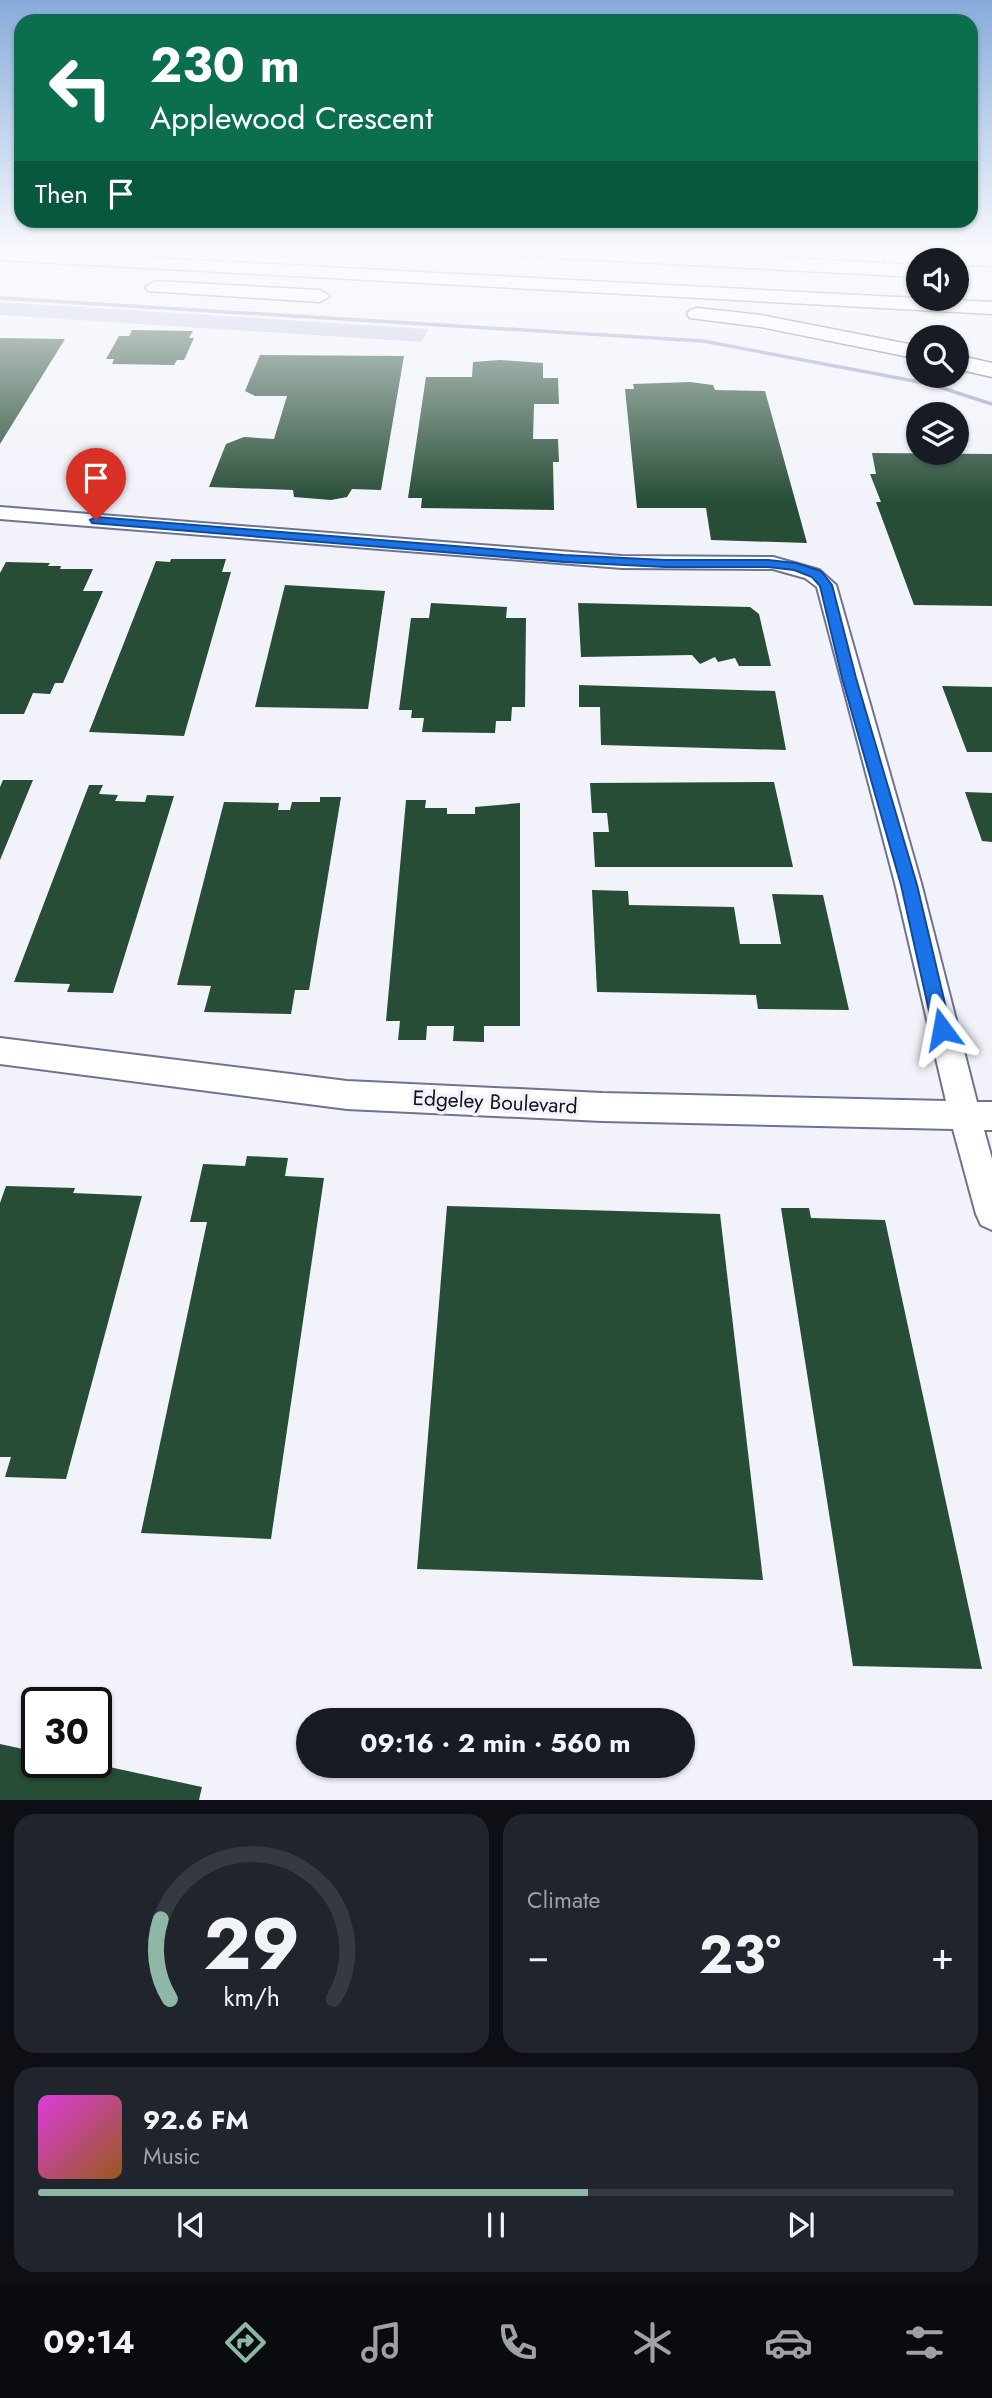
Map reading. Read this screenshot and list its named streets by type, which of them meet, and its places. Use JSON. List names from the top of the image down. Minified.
{"streets":{"street":["Edgeley Boulevard"]},"page":{"turn":["230 m","Applewood Crescent"],"then":"Then","limit":"30","trip":"09:16 · 2 min · 560 m","tile":"Climate","heat":["−","23°","+"],"song":["92.6 FM","Music"],"tabs":"09:14","gauge":["29","km/h"]}}
